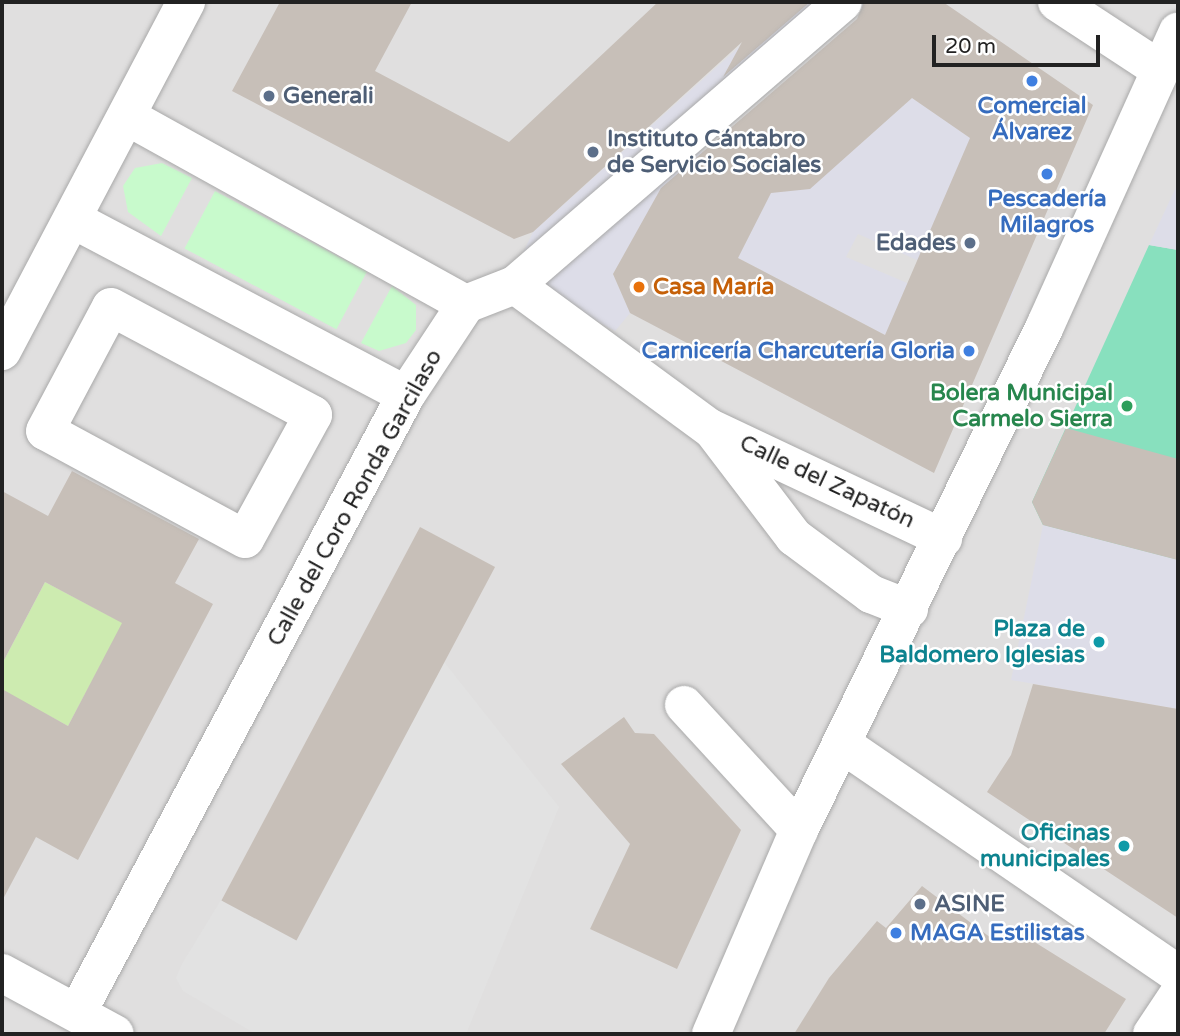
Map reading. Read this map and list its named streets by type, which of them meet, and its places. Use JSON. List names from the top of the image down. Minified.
{"streets":{"street":["Calle del Zapatón","Calle del Coro Ronda Garcilaso"]},"places":["Comercial Álvarez","Generali","Instituto Cántabro de Servicio Sociales","Pescadería Milagros","Edades","Casa María","Carnicería Charcutería Gloria","Bolera Municipal Carmelo Sierra","Plaza de Baldomero Iglesias","Oficinas municipales","ASINE","MAGA Estilistas"],"scale_bar":"20 m"}
